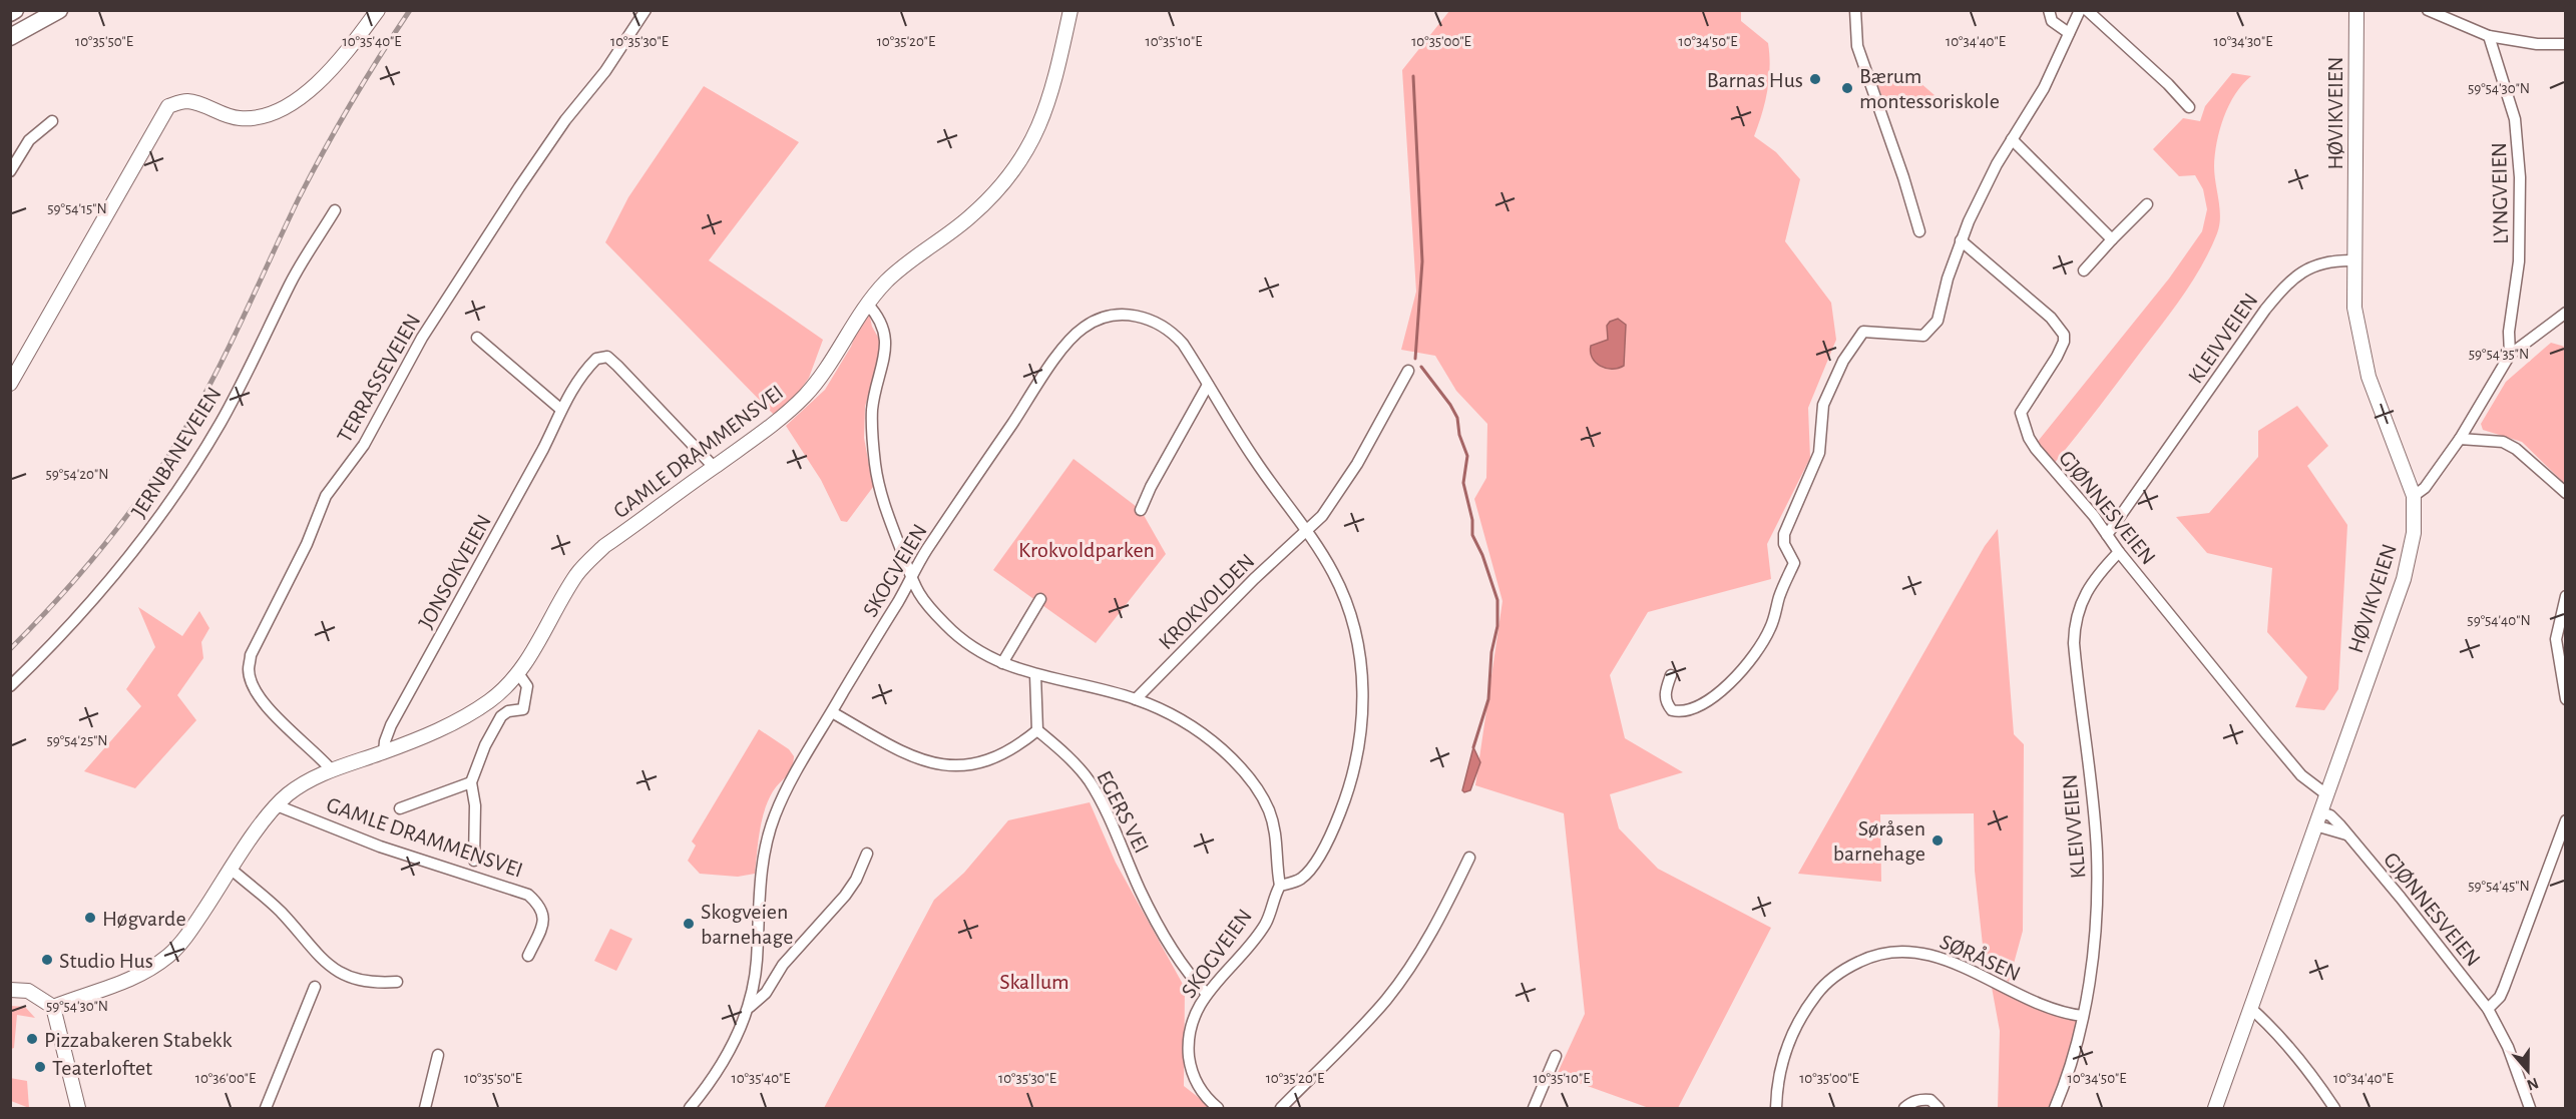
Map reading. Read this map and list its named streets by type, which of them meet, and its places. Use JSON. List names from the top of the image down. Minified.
{"streets":{"main road":["HØVIKVEIEN","GAMLE DRAMMENSVEI"],"street":["LYNGVEIEN","KLEIVVEIEN","TERRASSEVEIEN","JERNBANEVEIEN","GJØNNESVEIEN","SKOGVEIEN","JONSOKVEIEN","KROKVOLDEN","EGERS VEI","SØRÅSEN"]},"crossings":[["HØVIKVEIEN","KLEIVVEIEN"],["HØVIKVEIEN","GJØNNESVEIEN"],["KLEIVVEIEN","GJØNNESVEIEN"],["KLEIVVEIEN","SØRÅSEN"],["TERRASSEVEIEN","GAMLE DRAMMENSVEI"],["GAMLE DRAMMENSVEI","JONSOKVEIEN"],["SKOGVEIEN","KROKVOLDEN"],["SKOGVEIEN","EGERS VEI"]],"parks":["Krokvoldparken","Skallum"],"places":["Barnas Hus","Bærum montessoriskole","Søråsen barnehage","Høgvarde","Skogveien barnehage","Studio Hus","Pizzabakeren Stabekk","Teaterloftet"],"north":"bottom","coordinates":["10°35'50\"E","10°35'40\"E","10°35'20\"E","10°35'10\"E","10°35'00\"E","10°35'30\"E","10°34'50\"E","10°34'40\"E","10°34'30\"E","59°54'30\"N","59°54'15\"N","59°54'35\"N","59°54'20\"N","59°54'40\"N","59°54'25\"N","59°54'45\"N","10°36'00\"E"]}
